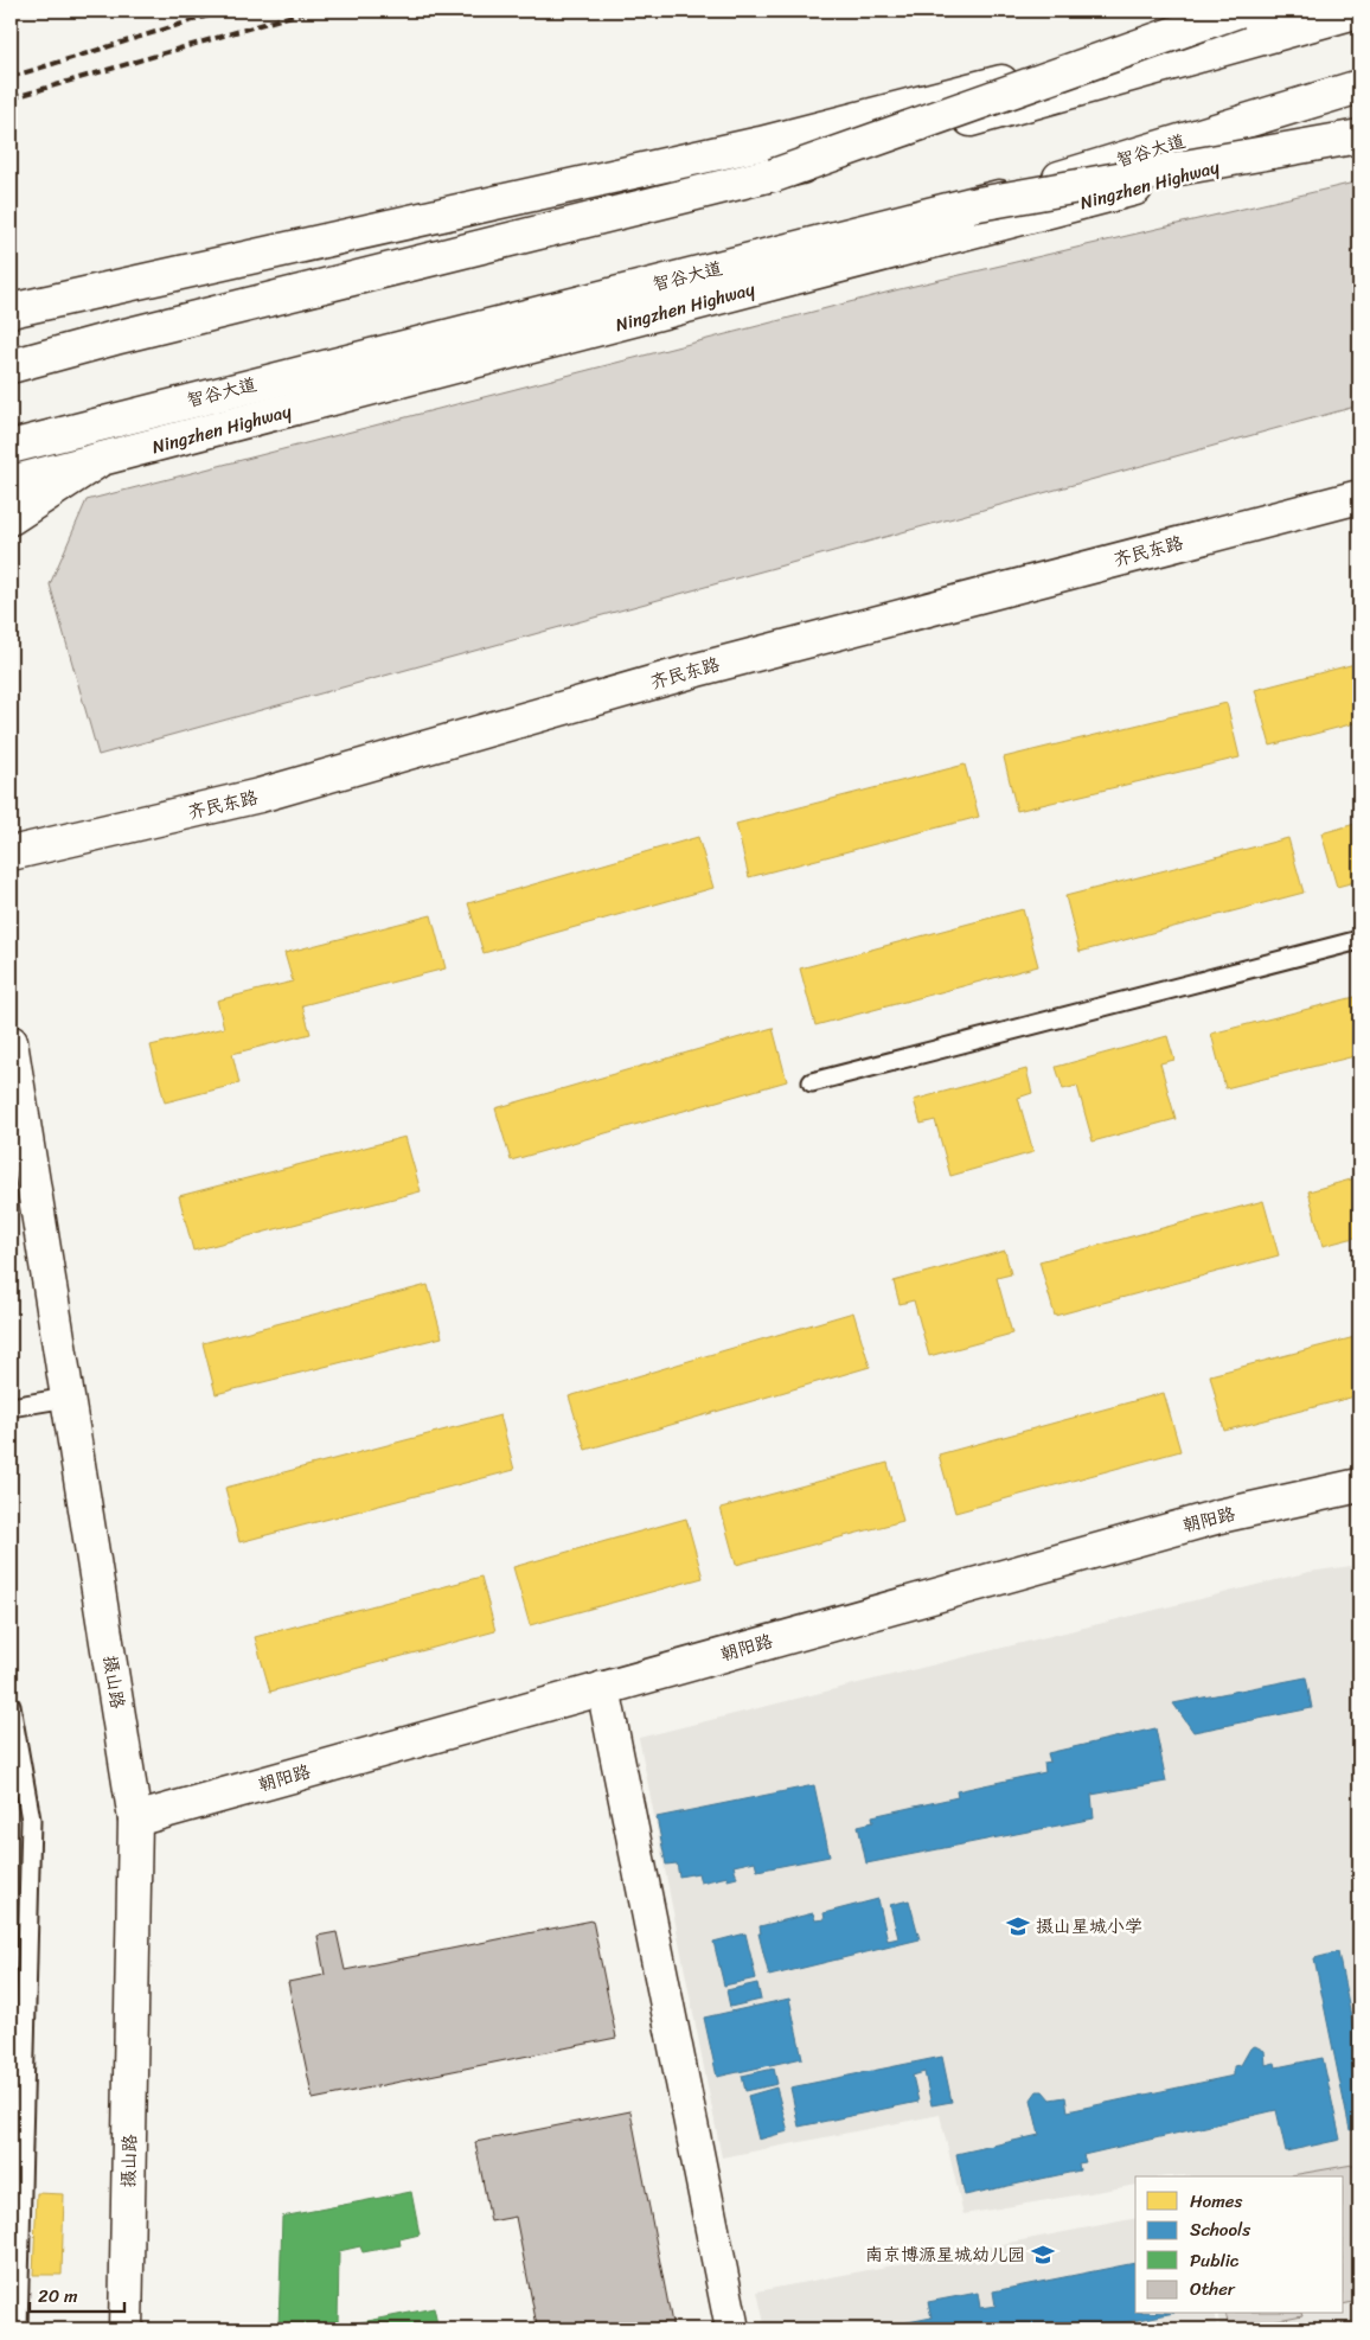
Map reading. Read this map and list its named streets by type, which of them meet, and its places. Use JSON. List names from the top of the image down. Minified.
{"streets":{"main road":["智谷大道","Ningzhen Highway","齐民东路","朝阳路","摄山路"]},"crossings":[["朝阳路","摄山路"]],"places":{"school or university":["摄山星城小学","南京博源星城幼儿园"]},"legend":["Homes","Schools","Public","Other"],"scale_bar":"20 m"}
